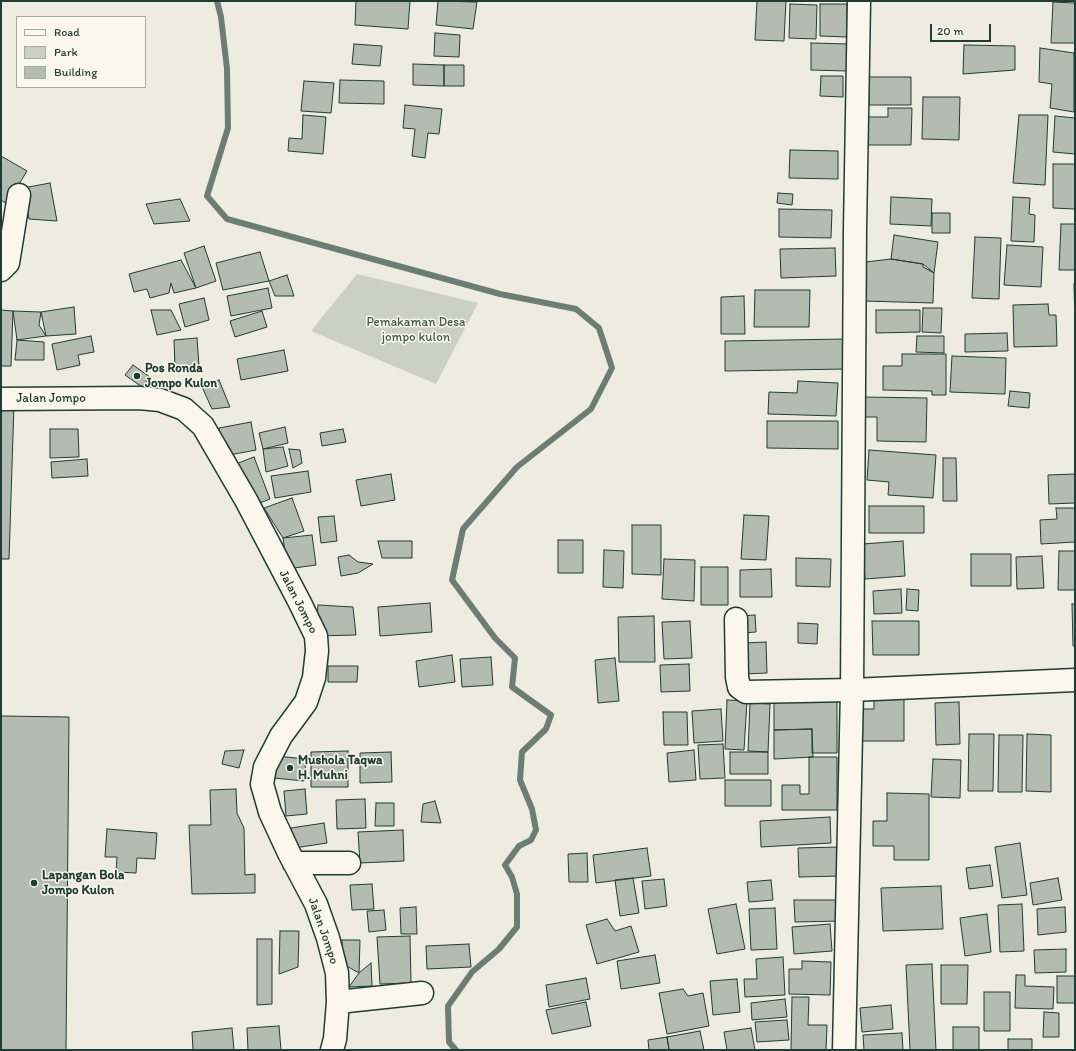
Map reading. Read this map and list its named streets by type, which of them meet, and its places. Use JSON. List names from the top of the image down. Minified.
{"streets":{"street":["Jalan Jompo"]},"parks":["Pemakaman Desa jompo kulon"],"places":["Pos Ronda Jompo Kulon","Mushola Taqwa H. Muhni","Lapangan Bola Jompo Kulon"],"legend":["Road","Park","Building"],"scale_bar":"20 m"}
